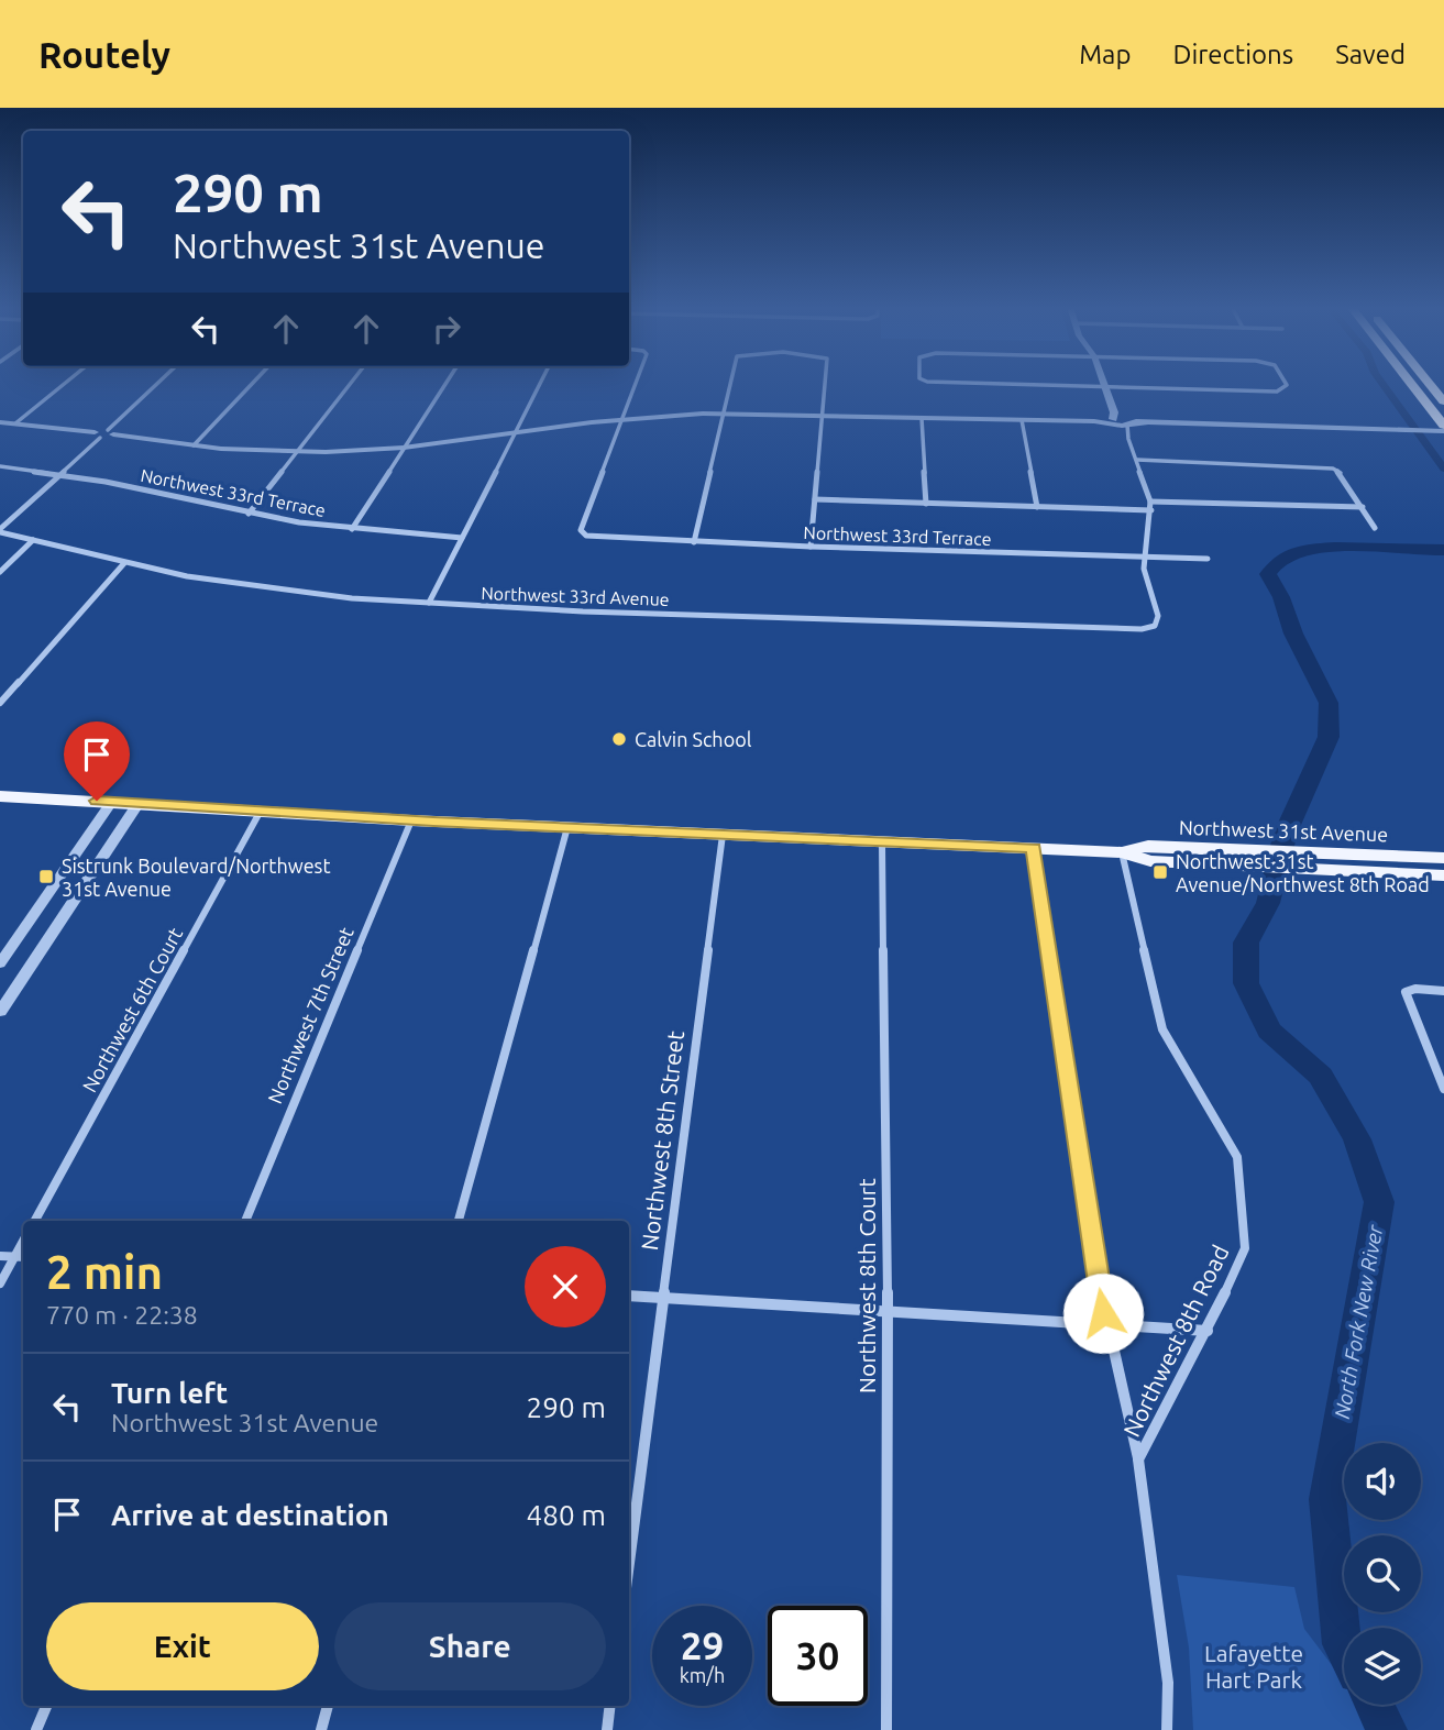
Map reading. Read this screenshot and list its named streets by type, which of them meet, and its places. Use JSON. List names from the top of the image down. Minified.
{"streets":{"main road":["Northwest 31st Avenue"],"street":["Northwest 33rd Terrace","Northwest 33rd Avenue","Northwest 6th Court","Northwest 7th Street","Northwest 8th Street","Northwest 8th Court","Northwest 8th Road"]},"crossings":[["Northwest 33rd Terrace","Northwest 33rd Avenue"],["Northwest 31st Avenue","Northwest 6th Court"],["Northwest 31st Avenue","Northwest 7th Street"],["Northwest 31st Avenue","Northwest 8th Street"],["Northwest 31st Avenue","Northwest 8th Court"],["Northwest 31st Avenue","Northwest 8th Road"]],"water":["North Fork New River"],"parks":["Lafayette Hart Park"],"places":{"other":["Calvin School"],"transit":["Northwest 31st Avenue/Northwest 8th Road","Sistrunk Boulevard/Northwest 31st Avenue"]},"page":{"header":"Routely","nav":["Map","Directions","Saved"],"turn":["290 m","Northwest 31st Avenue"],"heading":["2 min","770 m · 22:38"],"list":[{"name":"Turn left","note":"Northwest 31st Avenue","value":"290 m"},{"name":"Arrive at destination","value":"480 m"}],"buttons":["Exit","Share"],"speed":"29 km/h","limit":"30"}}
